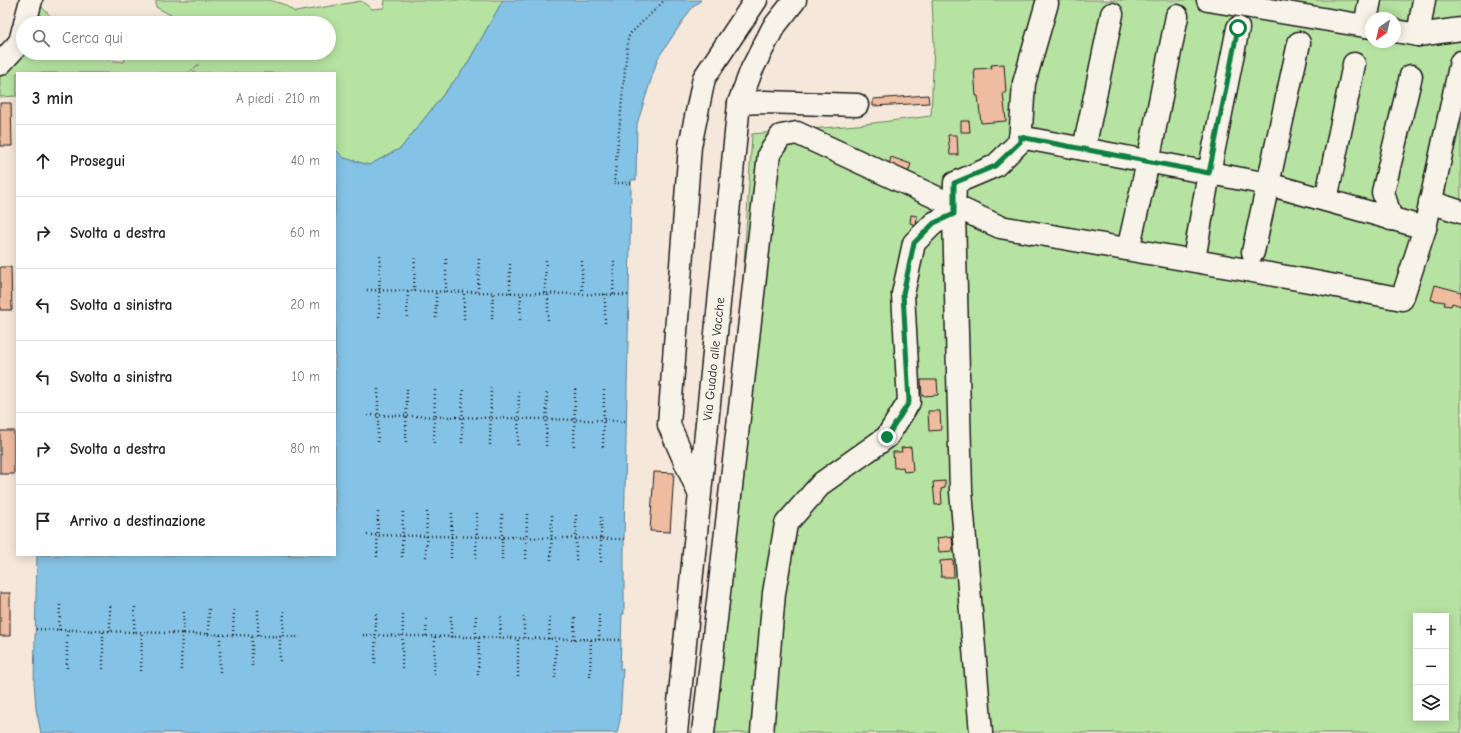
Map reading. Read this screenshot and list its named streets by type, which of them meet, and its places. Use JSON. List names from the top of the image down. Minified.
{"streets":{"lane":["Via Guado alle Vacche"]},"north":"bottom left","page":{"search":"Cerca qui","heading":["3 min","A piedi · 210 m"],"list":[["Prosegui","40 m"],["Svolta a destra","60 m"],["Svolta a sinistra","20 m"],["Svolta a sinistra","10 m"],["Svolta a destra","80 m"],"Arrivo a destinazione"],"map_buttons":["+","−"]}}
